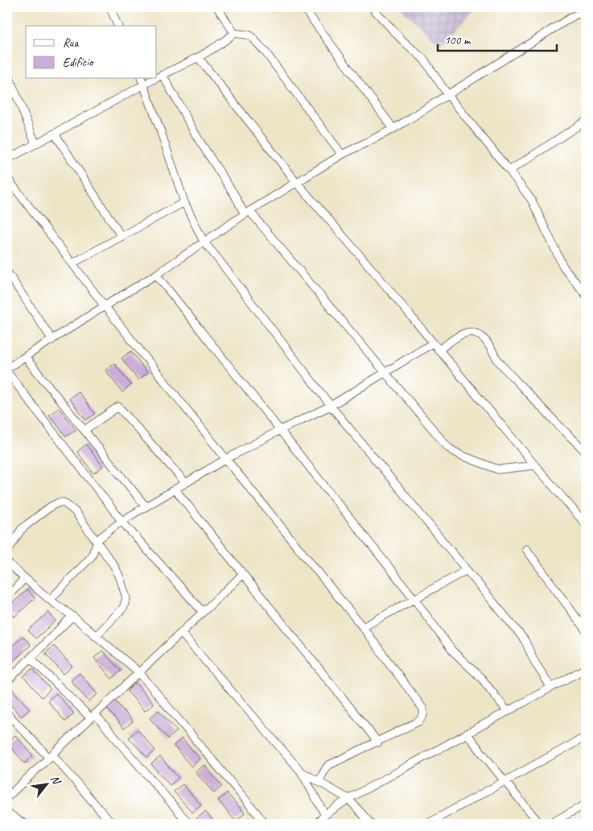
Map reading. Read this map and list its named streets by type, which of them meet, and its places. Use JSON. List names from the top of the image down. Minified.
{"legend":["Rua","Edifício"],"scale_bar":"100 m","north":"top right"}
